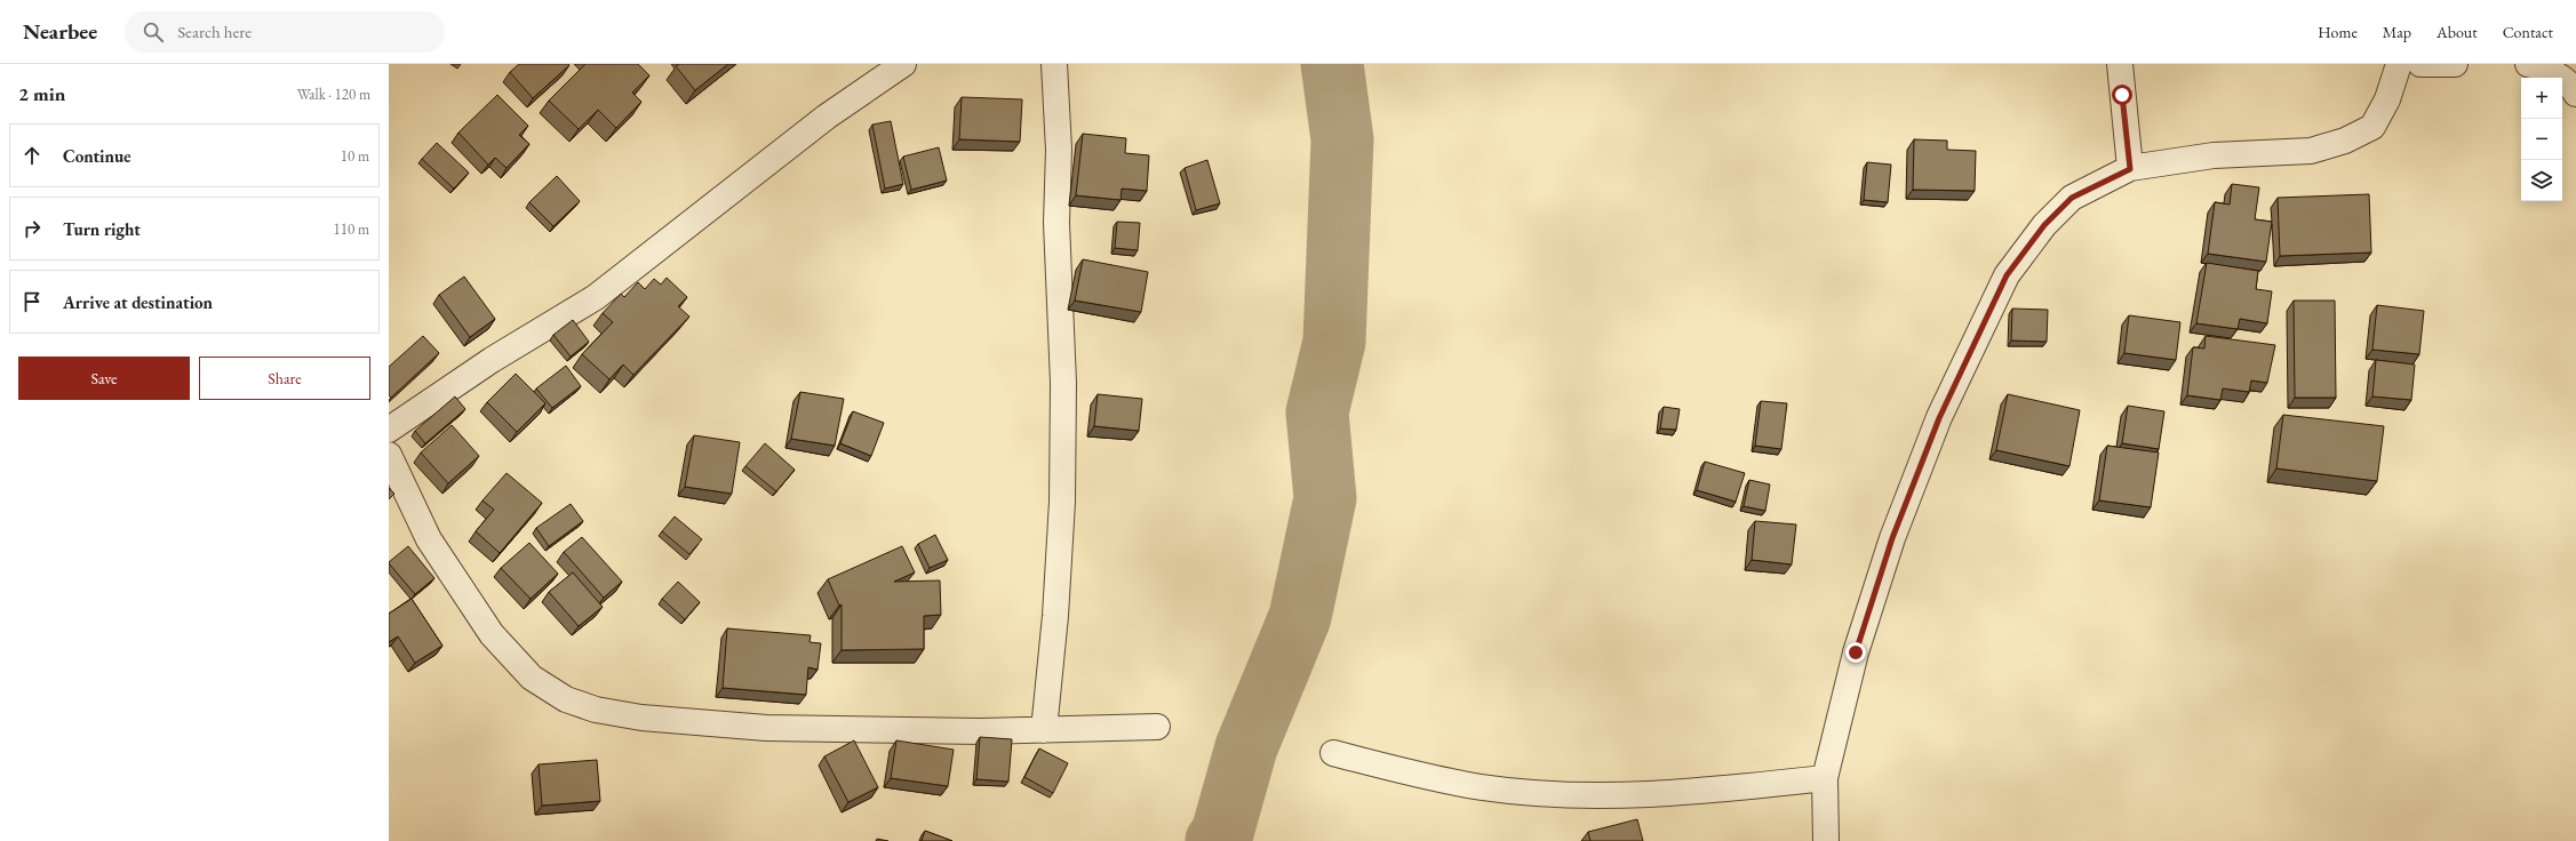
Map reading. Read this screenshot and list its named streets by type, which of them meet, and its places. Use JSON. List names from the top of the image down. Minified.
{"page":{"header":"Nearbee","search":"Search here","nav":["Home","Map","About","Contact"],"heading":["2 min","Walk · 120 m"],"map_buttons":["+","−"],"list":[["Continue","10 m"],["Turn right","110 m"],"Arrive at destination"],"buttons":["Save","Share"]}}
